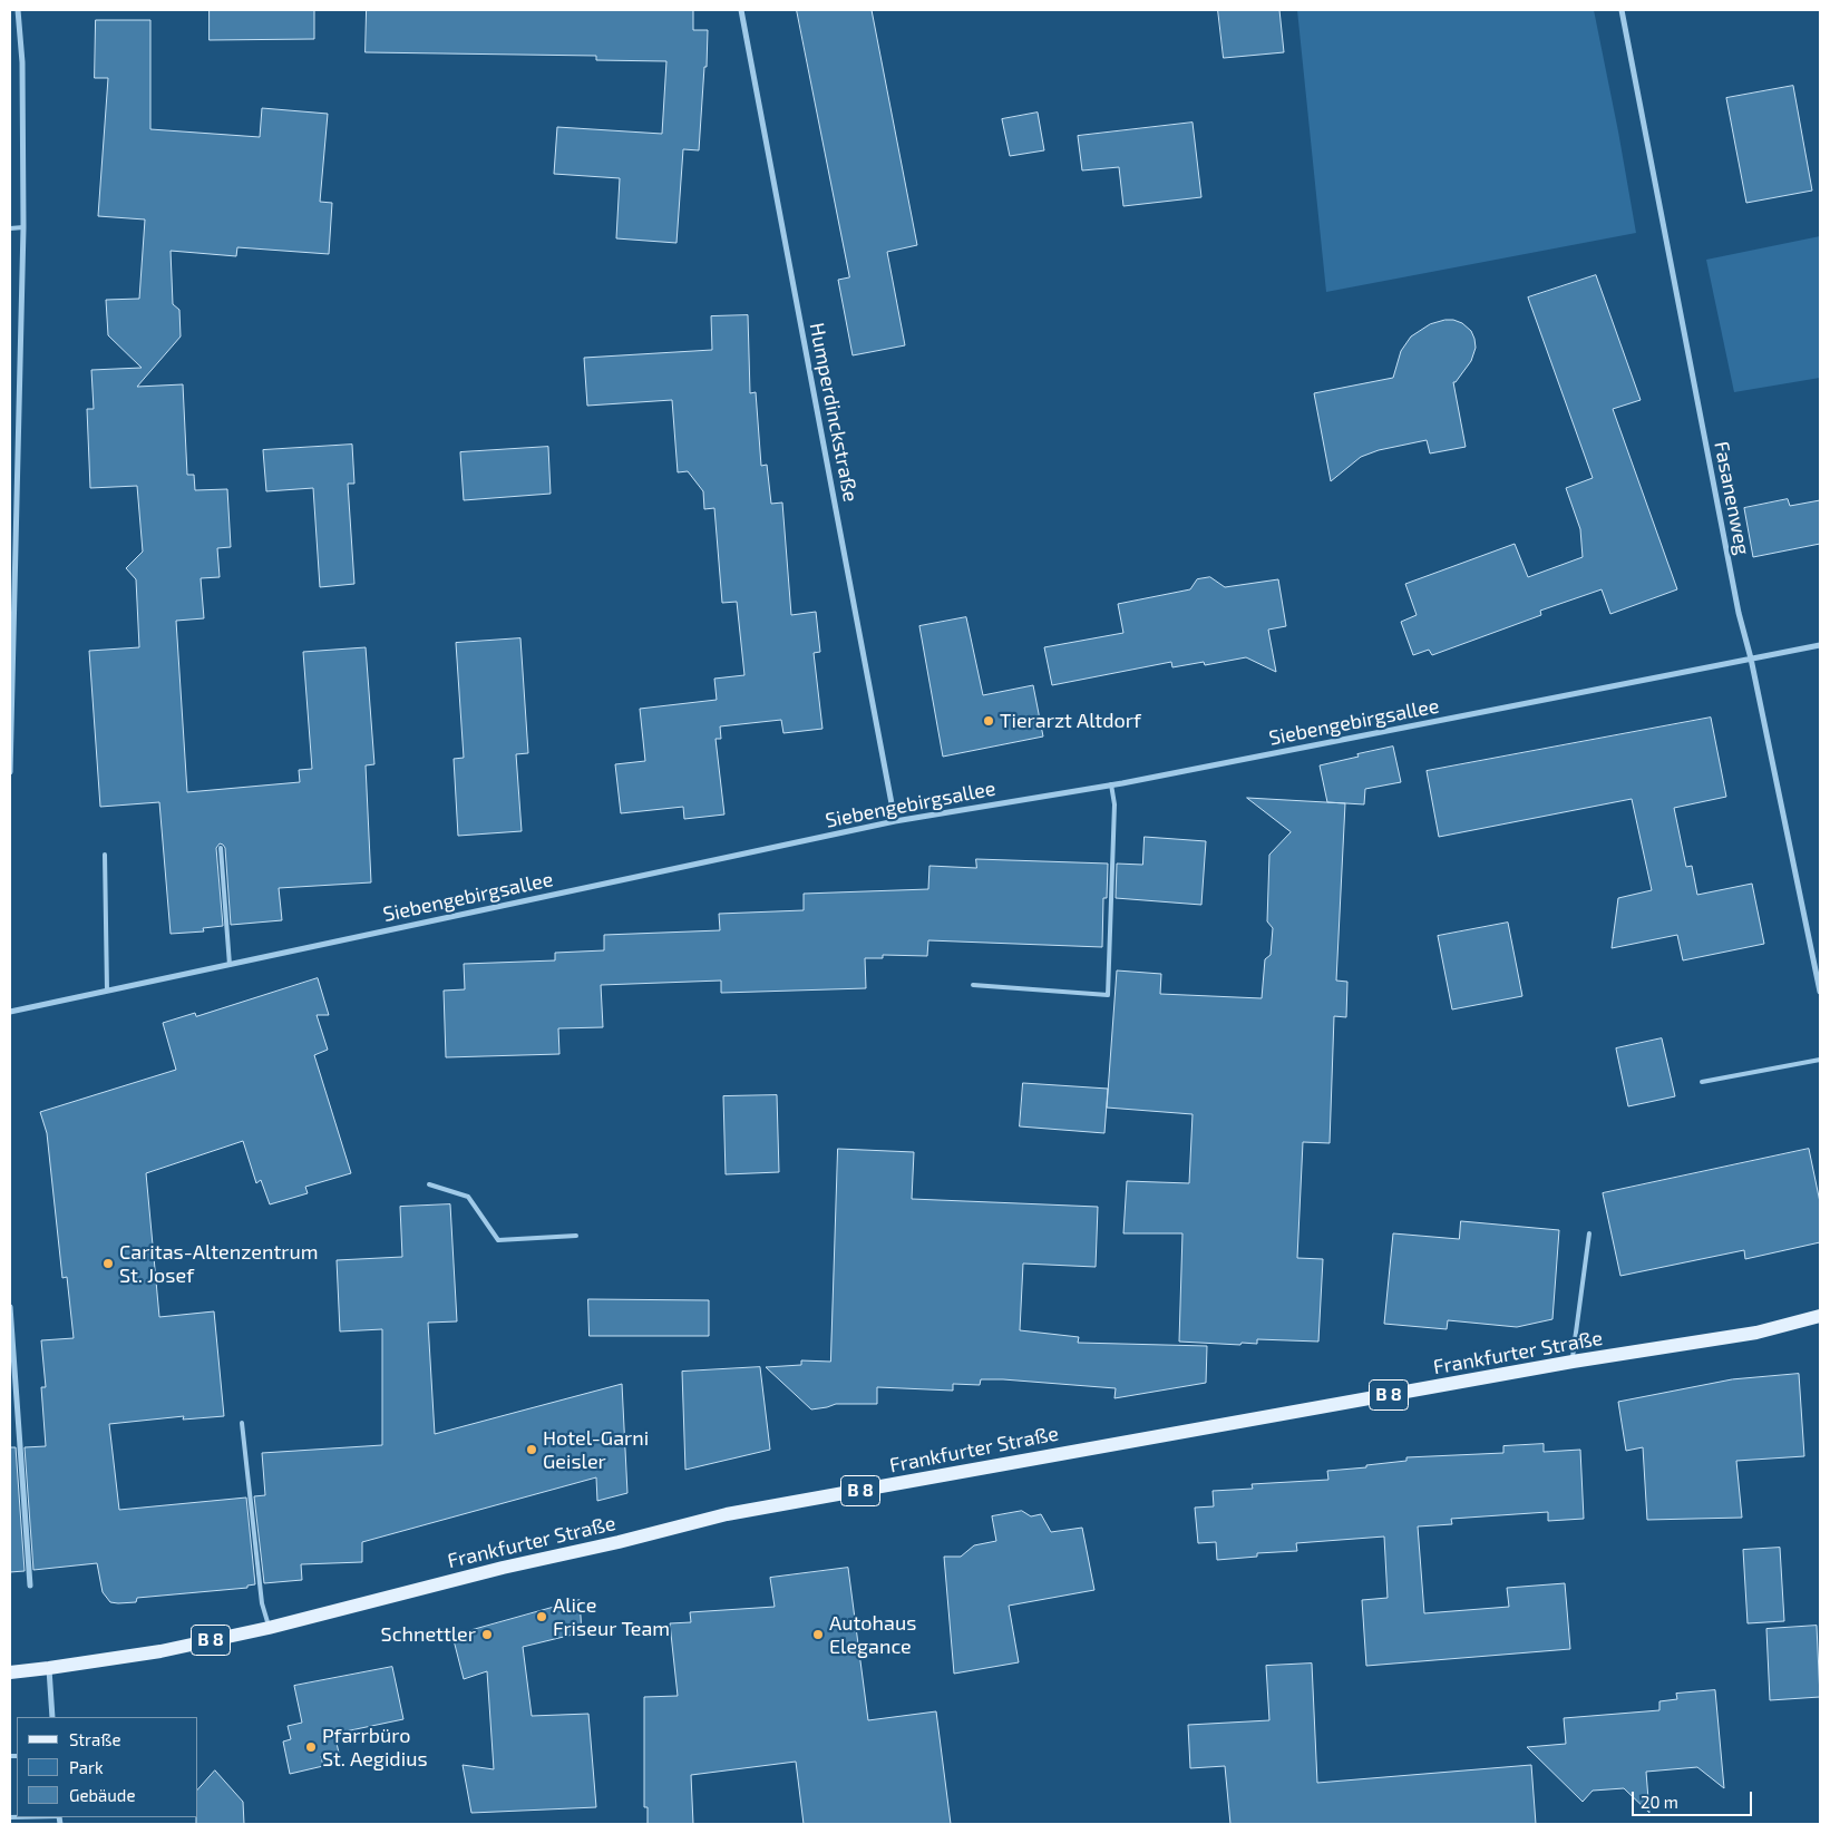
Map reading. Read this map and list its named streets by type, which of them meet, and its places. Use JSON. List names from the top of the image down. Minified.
{"streets":{"main road":["Frankfurter Straße","B 8"],"street":["Humperdinckstraße","Fasanenweg","Siebengebirgsallee"]},"crossings":[["Humperdinckstraße","Siebengebirgsallee"],["Fasanenweg","Siebengebirgsallee"]],"places":["Tierarzt Altdorf","Caritas-Altenzentrum St. Josef","Hotel-Garni Geisler","Alice Friseur Team","Schnettler","Autohaus Elegance","Pfarrbüro St. Aegidius"],"legend":["Straße","Park","Gebäude"],"scale_bar":"20 m"}
